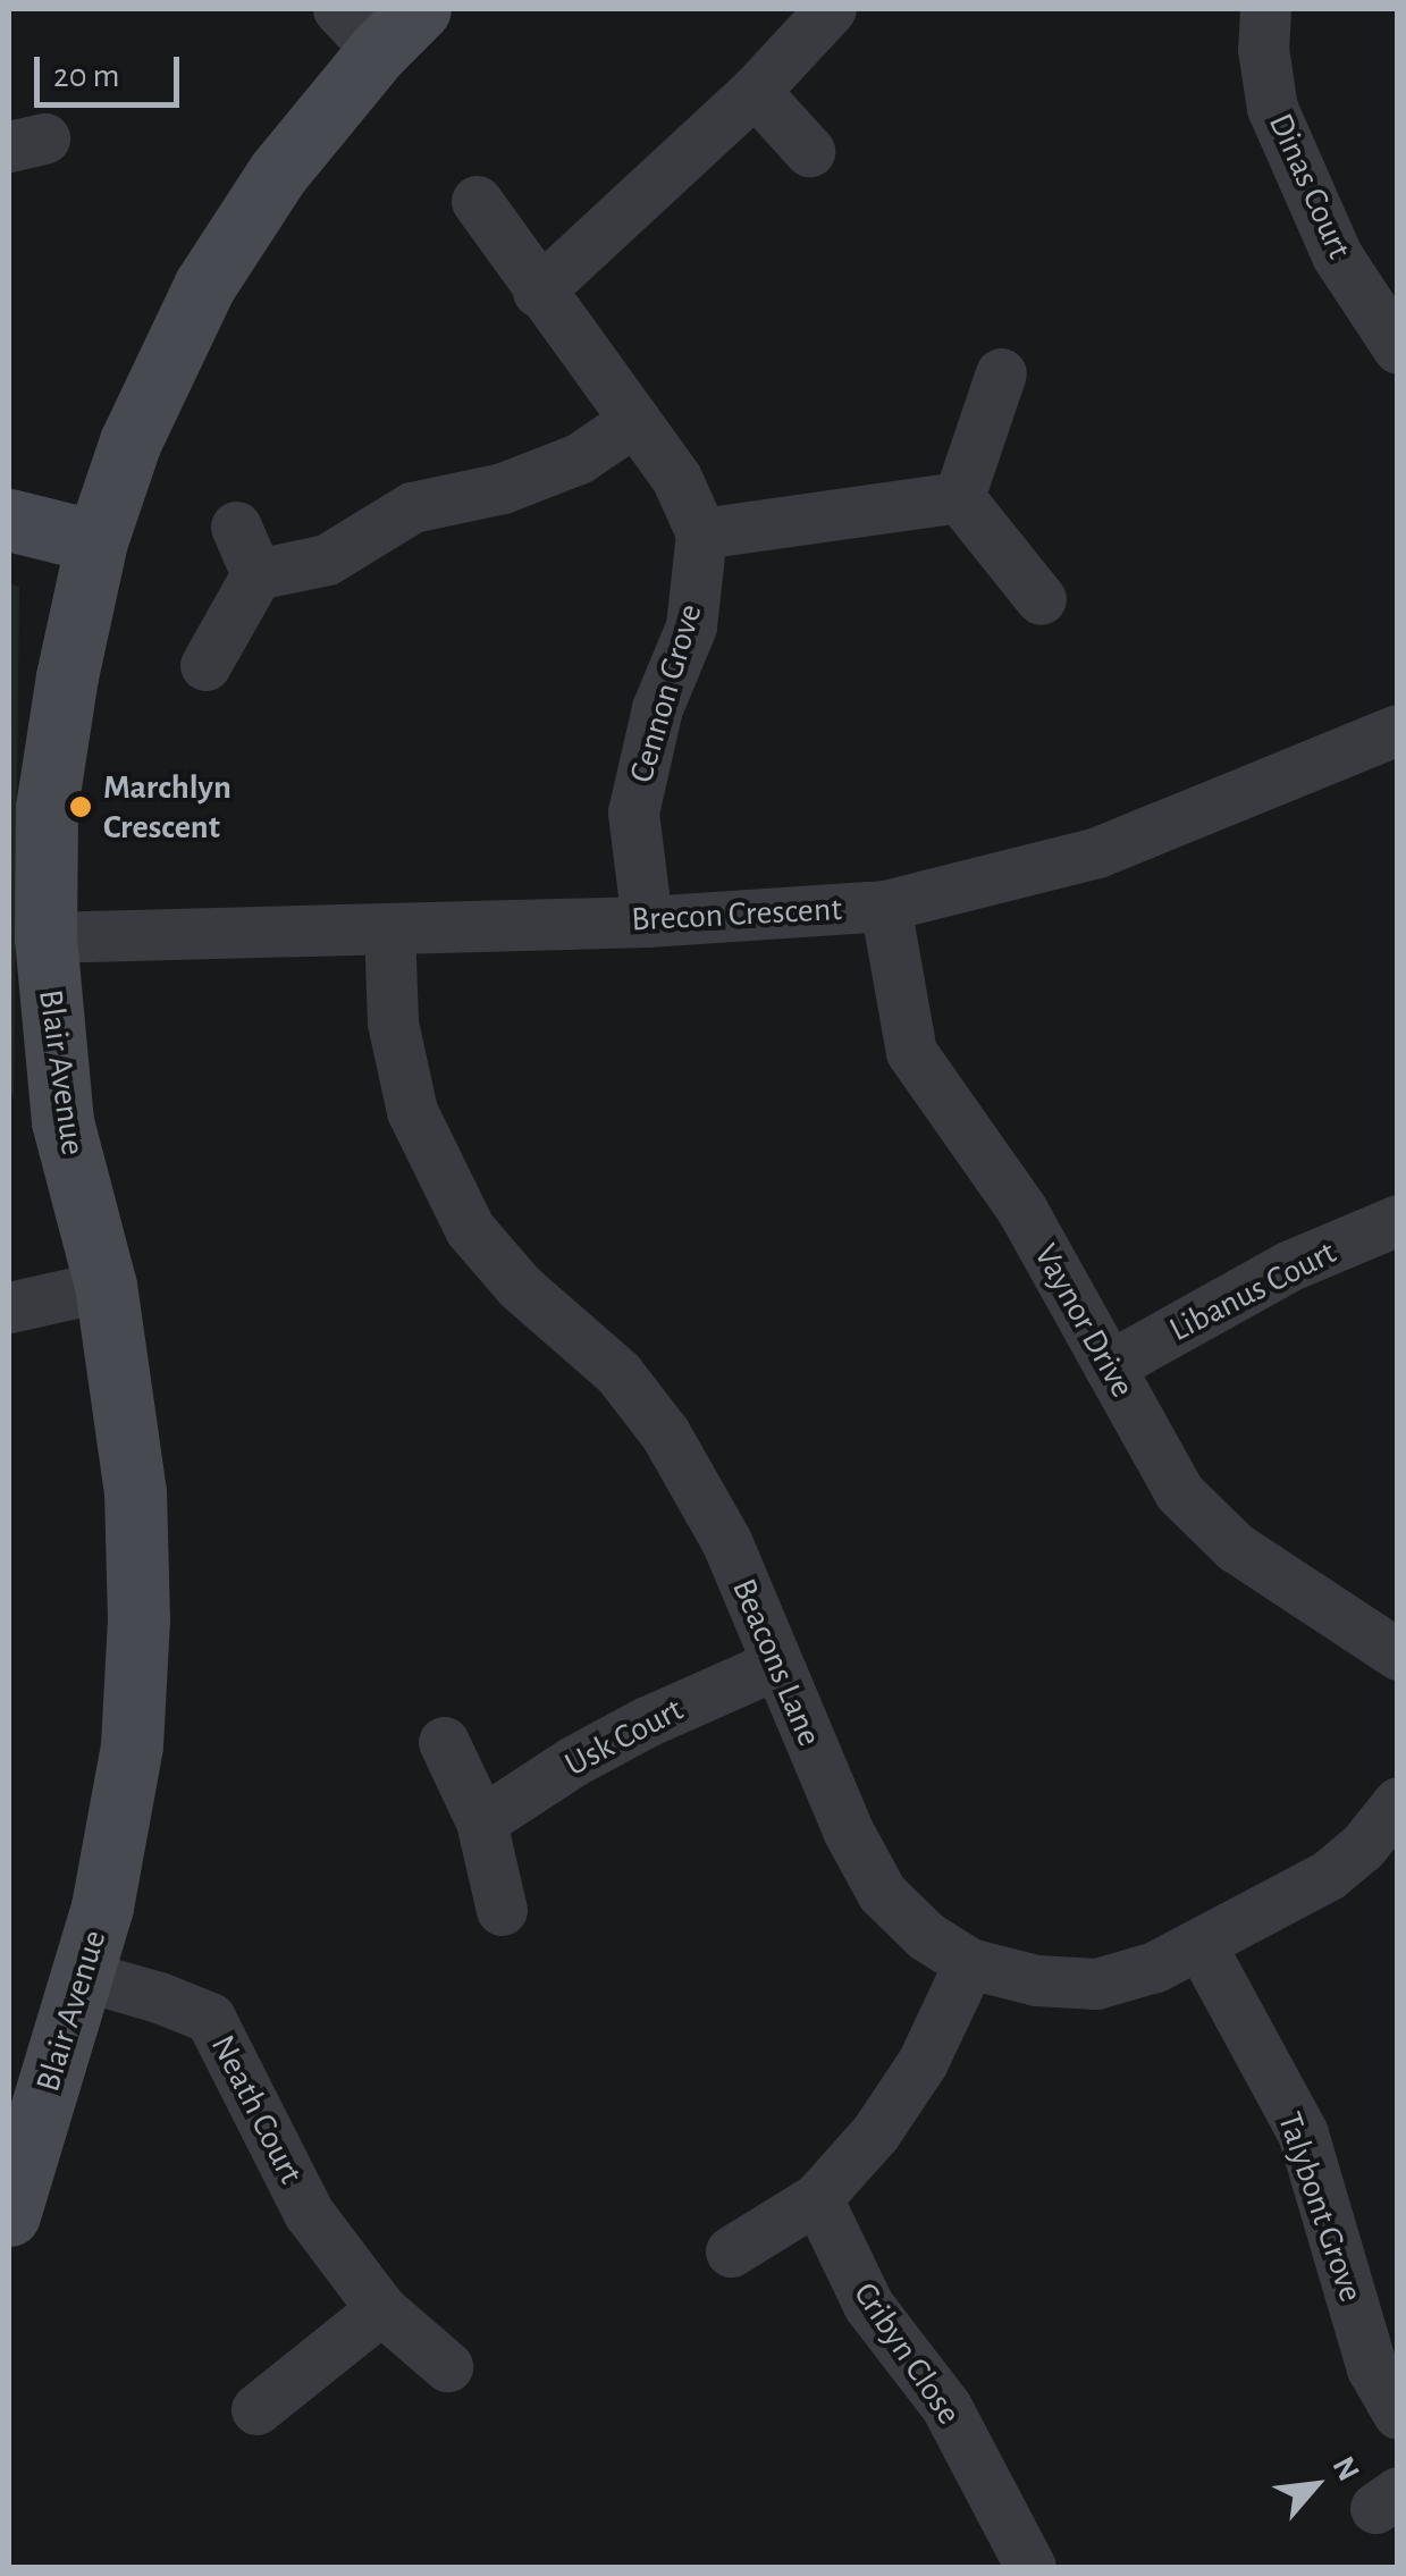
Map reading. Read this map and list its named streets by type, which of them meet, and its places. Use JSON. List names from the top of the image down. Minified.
{"streets":{"street":["Dinas Court","Cennon Grove","Brecon Crescent","Blair Avenue","Libanus Court","Vaynor Drive","Beacons Lane","Usk Court","Neath Court","Talybont Grove","Cribyn Close"]},"crossings":[["Cennon Grove","Brecon Crescent"],["Brecon Crescent","Blair Avenue"],["Brecon Crescent","Vaynor Drive"],["Brecon Crescent","Beacons Lane"],["Blair Avenue","Neath Court"],["Libanus Court","Vaynor Drive"],["Beacons Lane","Usk Court"],["Beacons Lane","Talybont Grove"]],"places":["Marchlyn Crescent"],"scale_bar":"20 m","north":"top right"}
